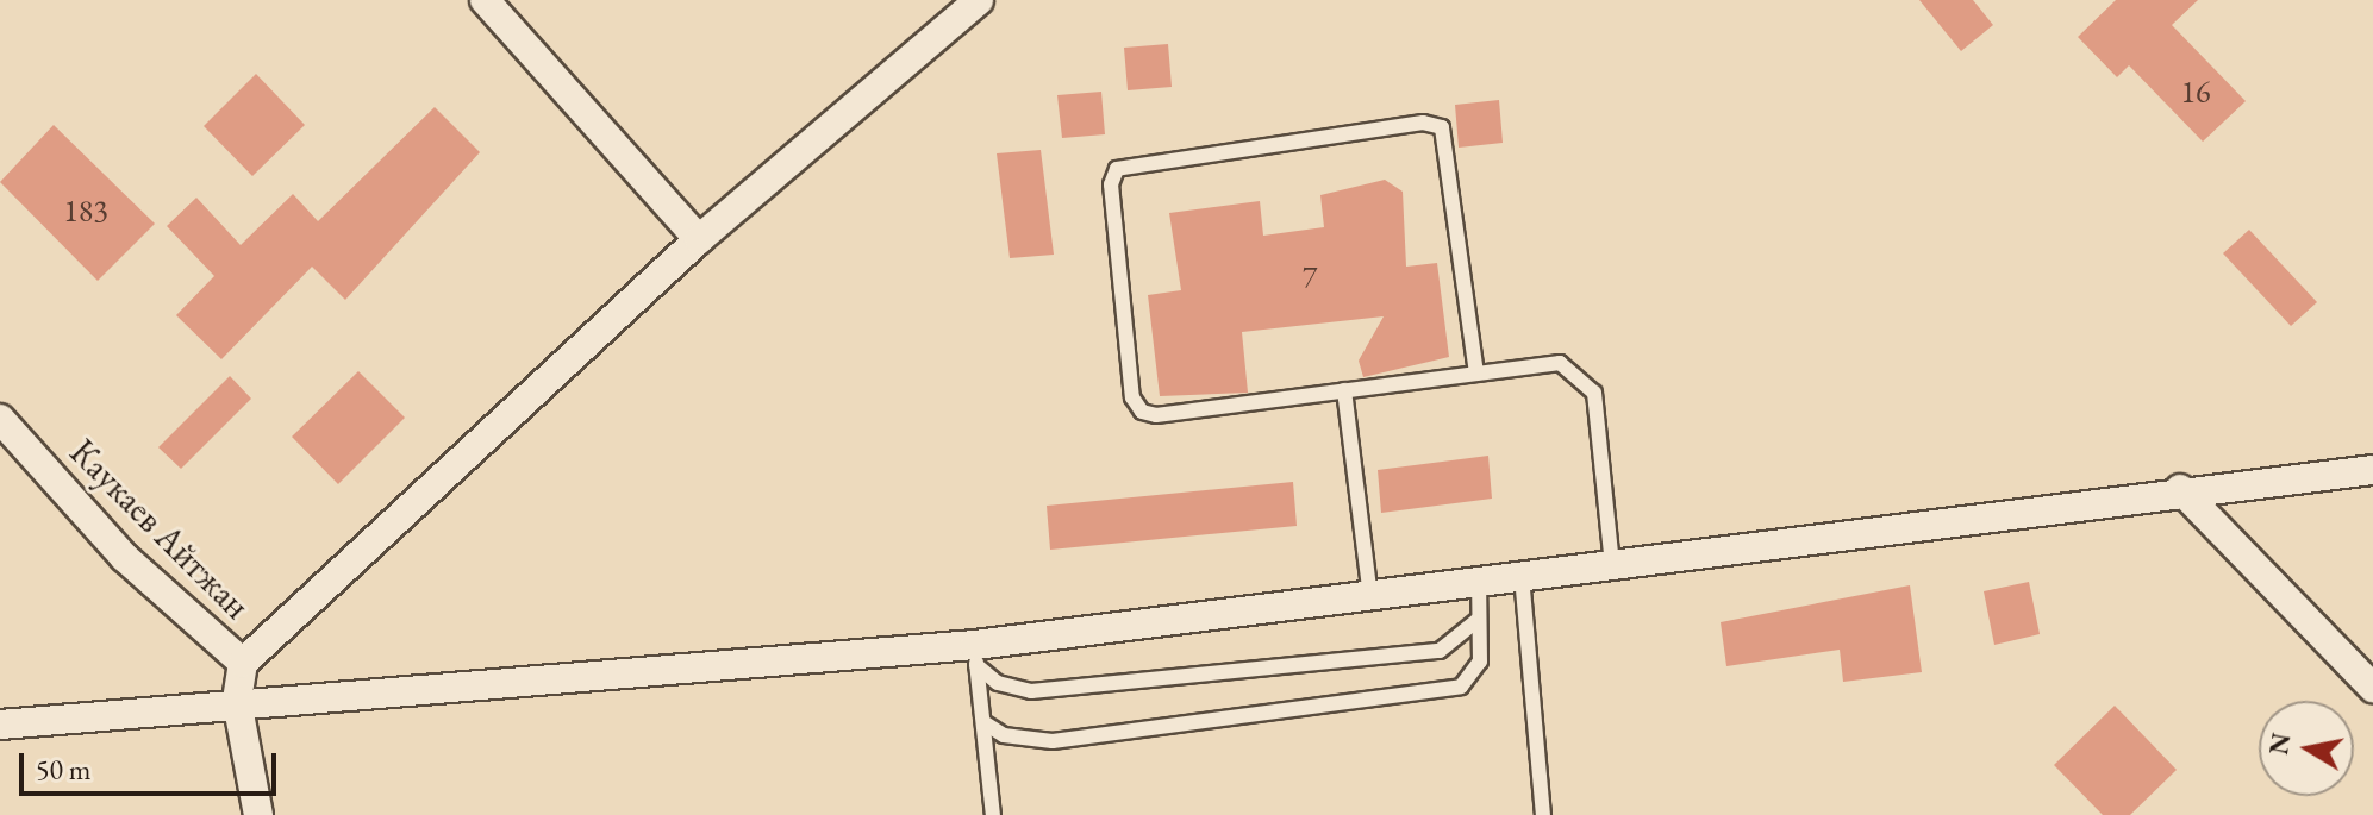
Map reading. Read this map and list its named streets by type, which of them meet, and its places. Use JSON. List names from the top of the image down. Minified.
{"streets":{"street":["Каукаев Айтжан"]},"house_numbers":["16","183","7"],"scale_bar":"50 m","north":"left"}
